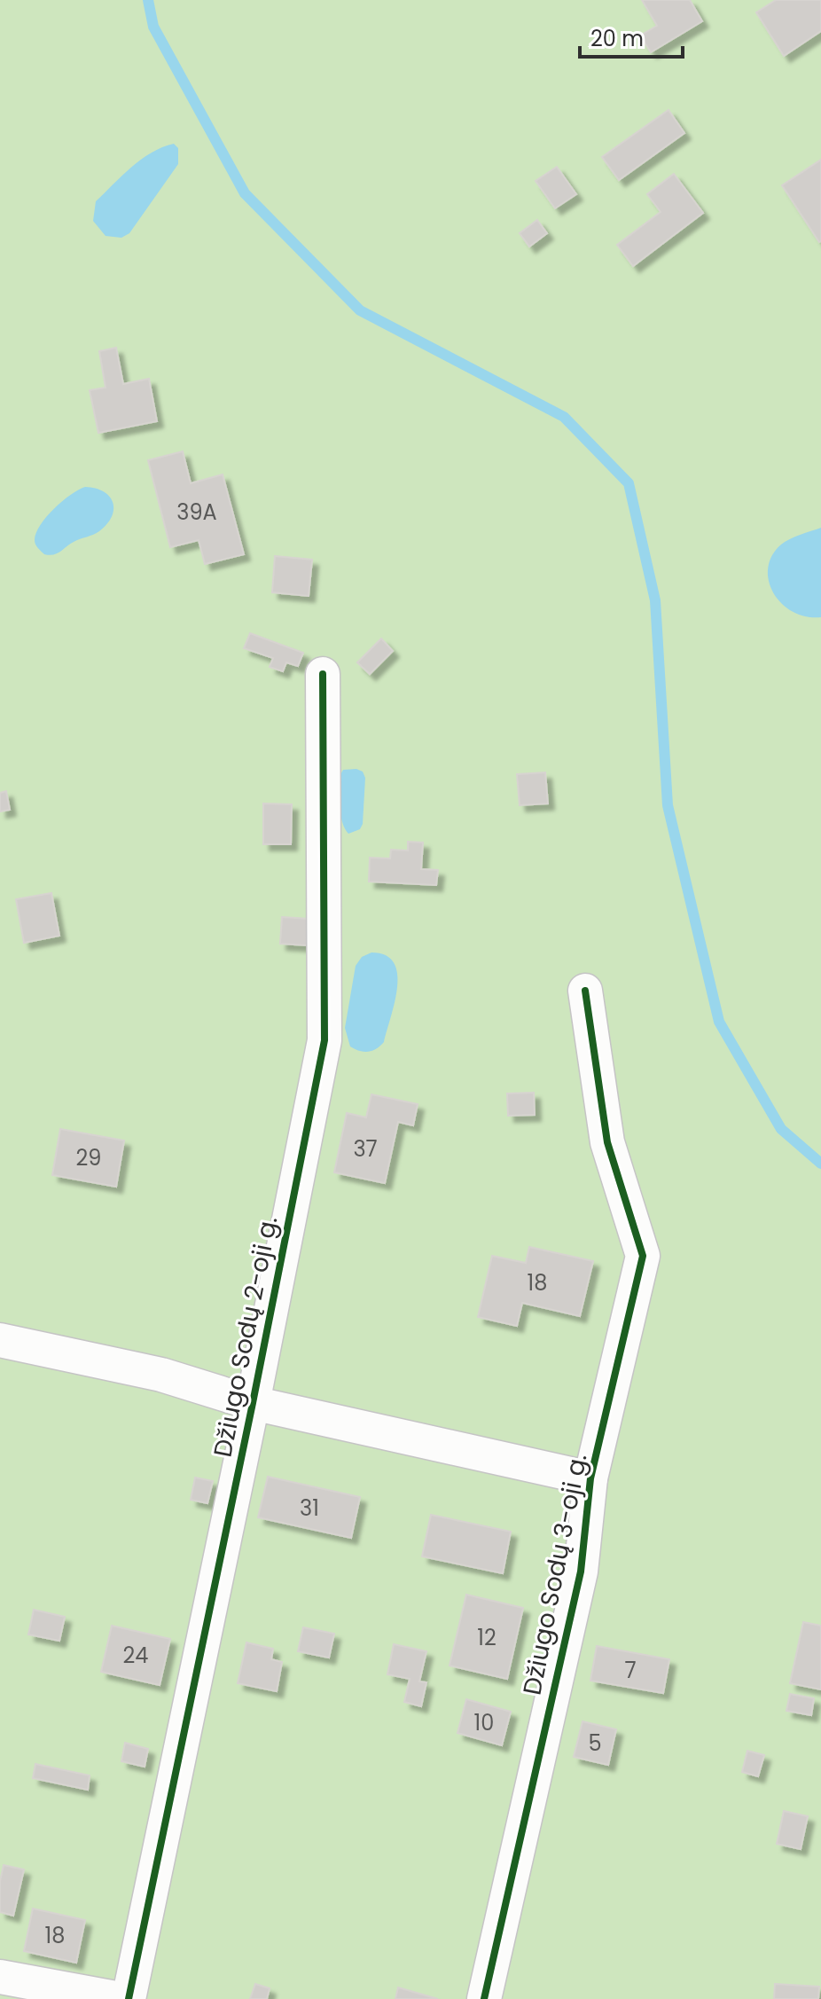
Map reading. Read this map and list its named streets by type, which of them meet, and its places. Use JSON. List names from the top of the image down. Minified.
{"streets":{"street":["Džiugo Sodų 2-oji g.","Džiugo Sodų 3-oji g."]},"house_numbers":["39A","37","29","18","31","12","24","7","10","5","18"],"scale_bar":"20 m"}
